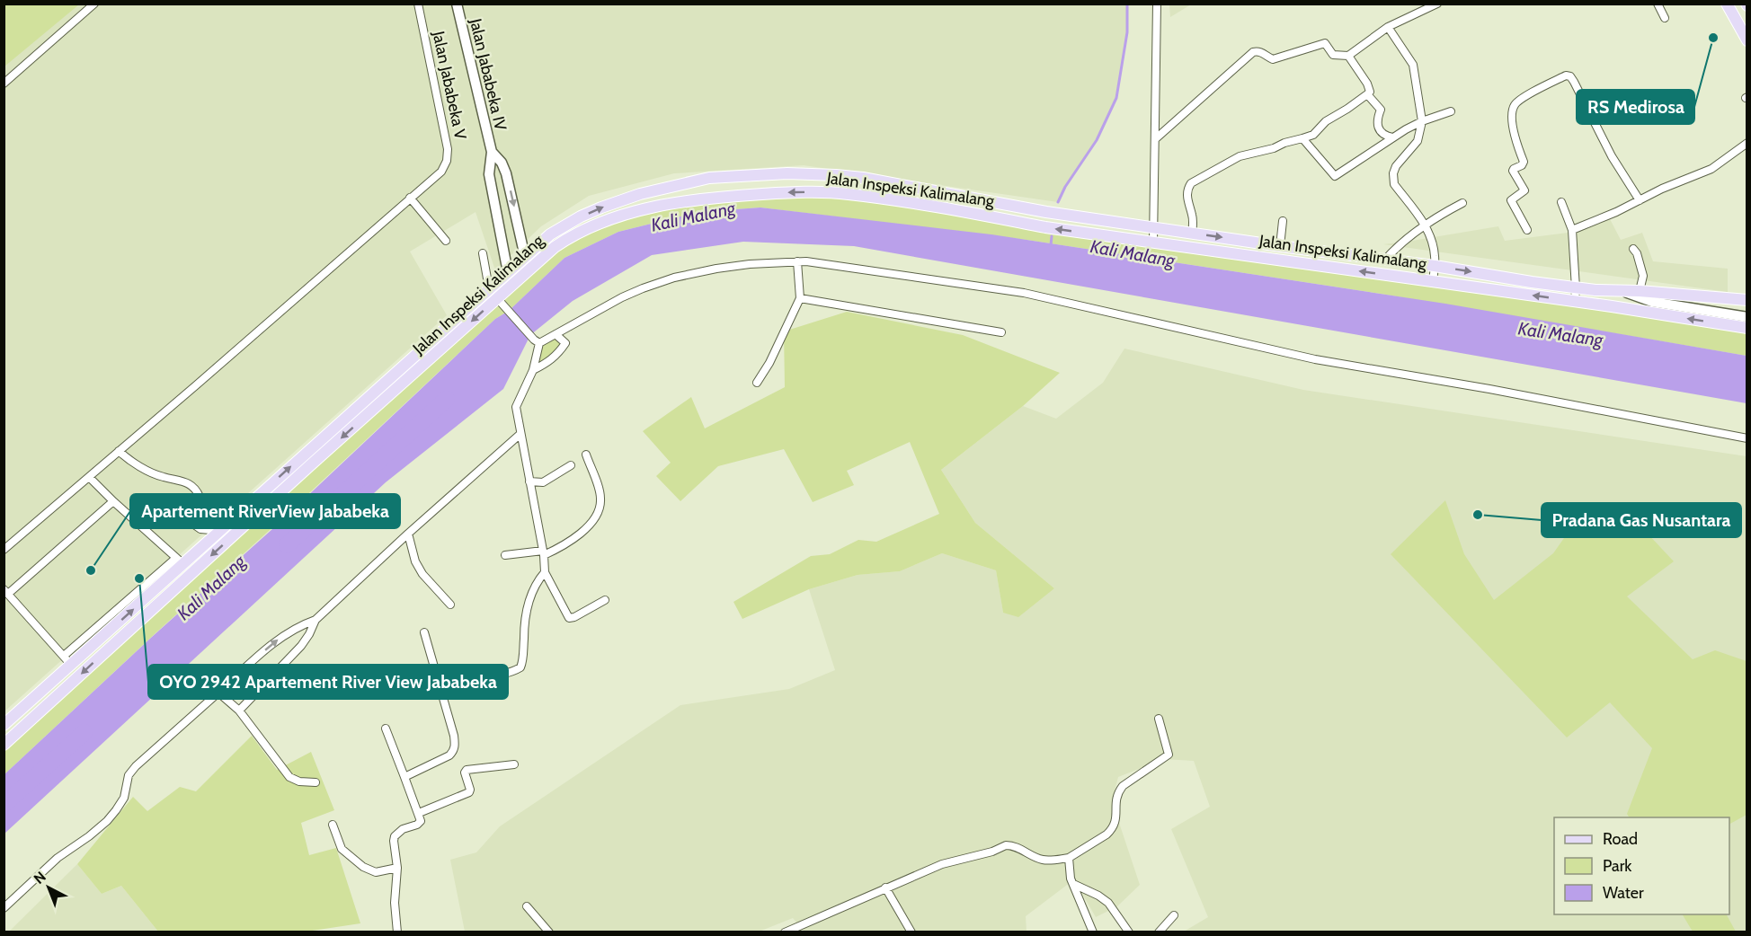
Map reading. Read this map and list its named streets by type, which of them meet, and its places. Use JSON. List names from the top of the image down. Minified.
{"streets":{"main road":["Jalan Inspeksi Kalimalang"],"street":["Jalan Jababeka IV","Jalan Jababeka V"]},"crossings":[["Jalan Jababeka IV","Jalan Inspeksi Kalimalang"]],"water":["Kali Malang"],"places":["RS Medirosa","Pradana Gas Nusantara","Apartement RiverView Jababeka","OYO 2942 Apartement River View Jababeka"],"legend":["Road","Park","Water"],"north":"top left"}
